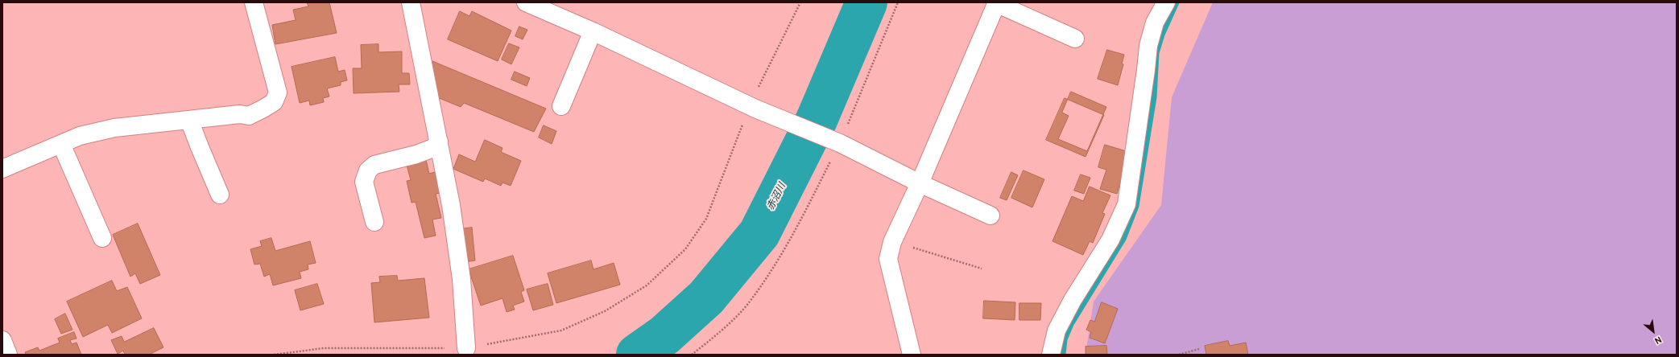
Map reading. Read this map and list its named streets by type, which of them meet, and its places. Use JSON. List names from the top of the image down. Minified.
{"water":["赤沼川"],"north":"bottom right"}
